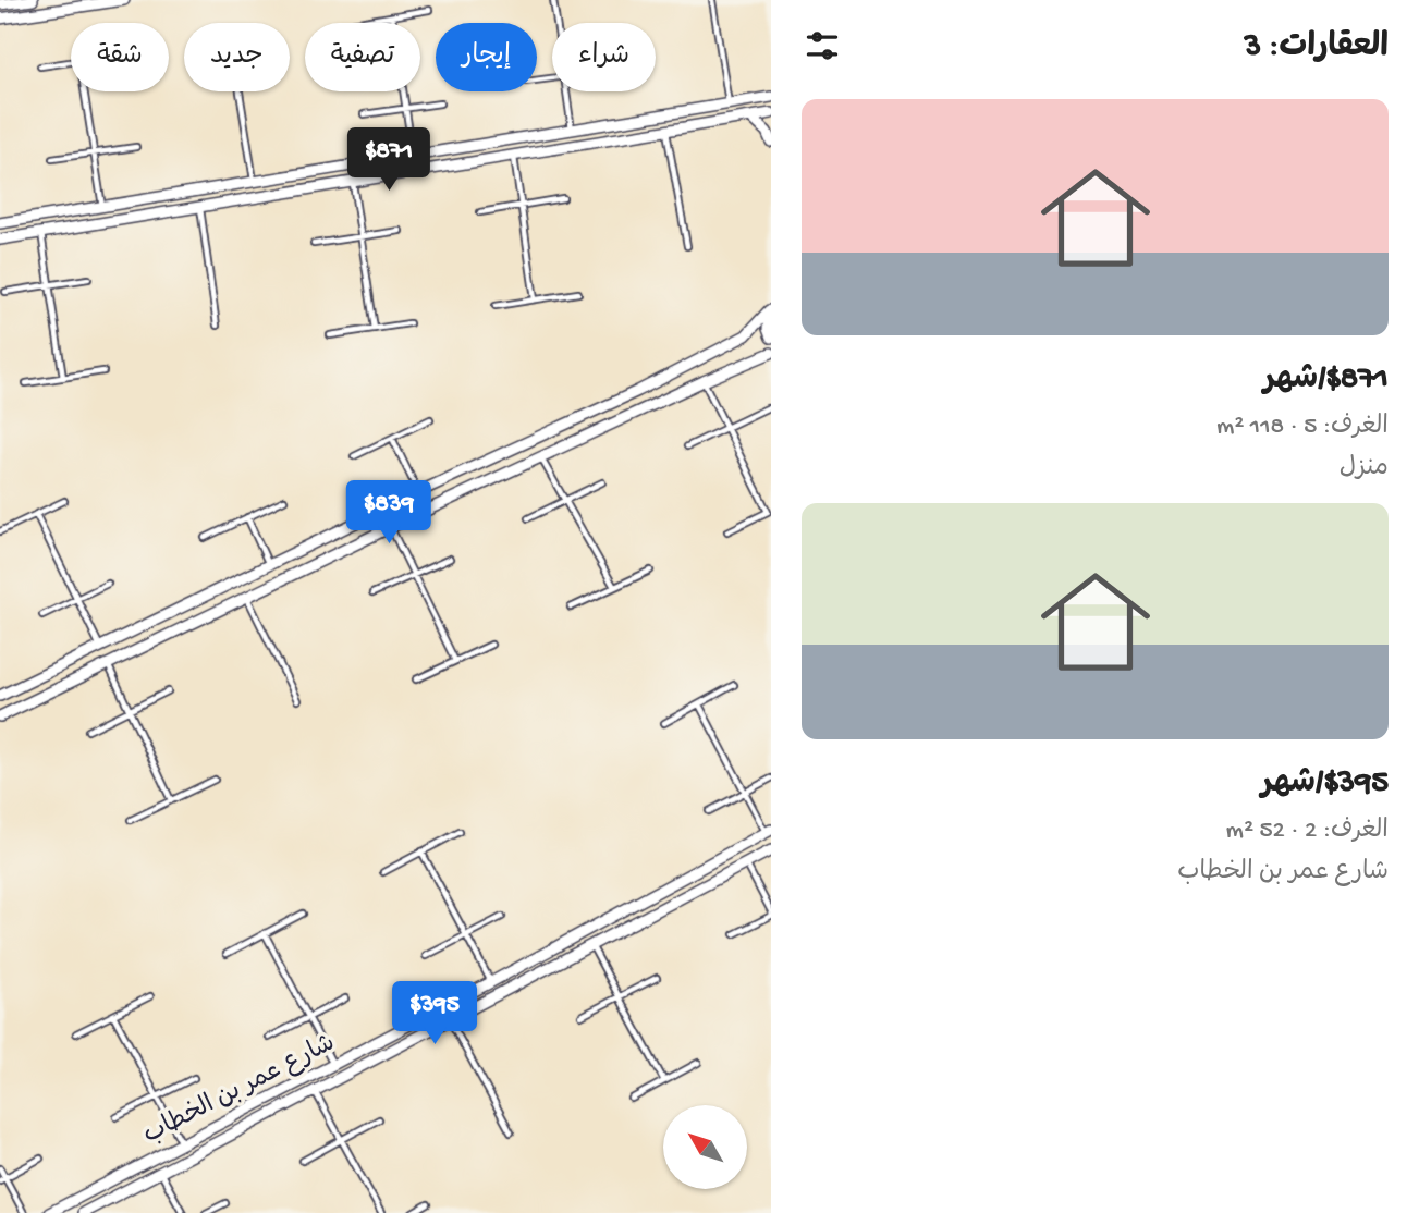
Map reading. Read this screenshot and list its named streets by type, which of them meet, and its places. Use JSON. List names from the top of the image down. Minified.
{"streets":{"street":["شارع عمر بن الخطاب"]},"north":"top left","page":{"heading":"العقارات: 3","chip":["شراء","إيجار","تصفية","جديد","شقة"],"list":[{"name":"$871/شهر","note":"الغرف: 5 · 118 m² · منزل"},{"name":"$395/شهر","note":"الغرف: 2 · 52 m² · شارع عمر بن الخطاب"}],"price":["$871","$839","$395"]}}
